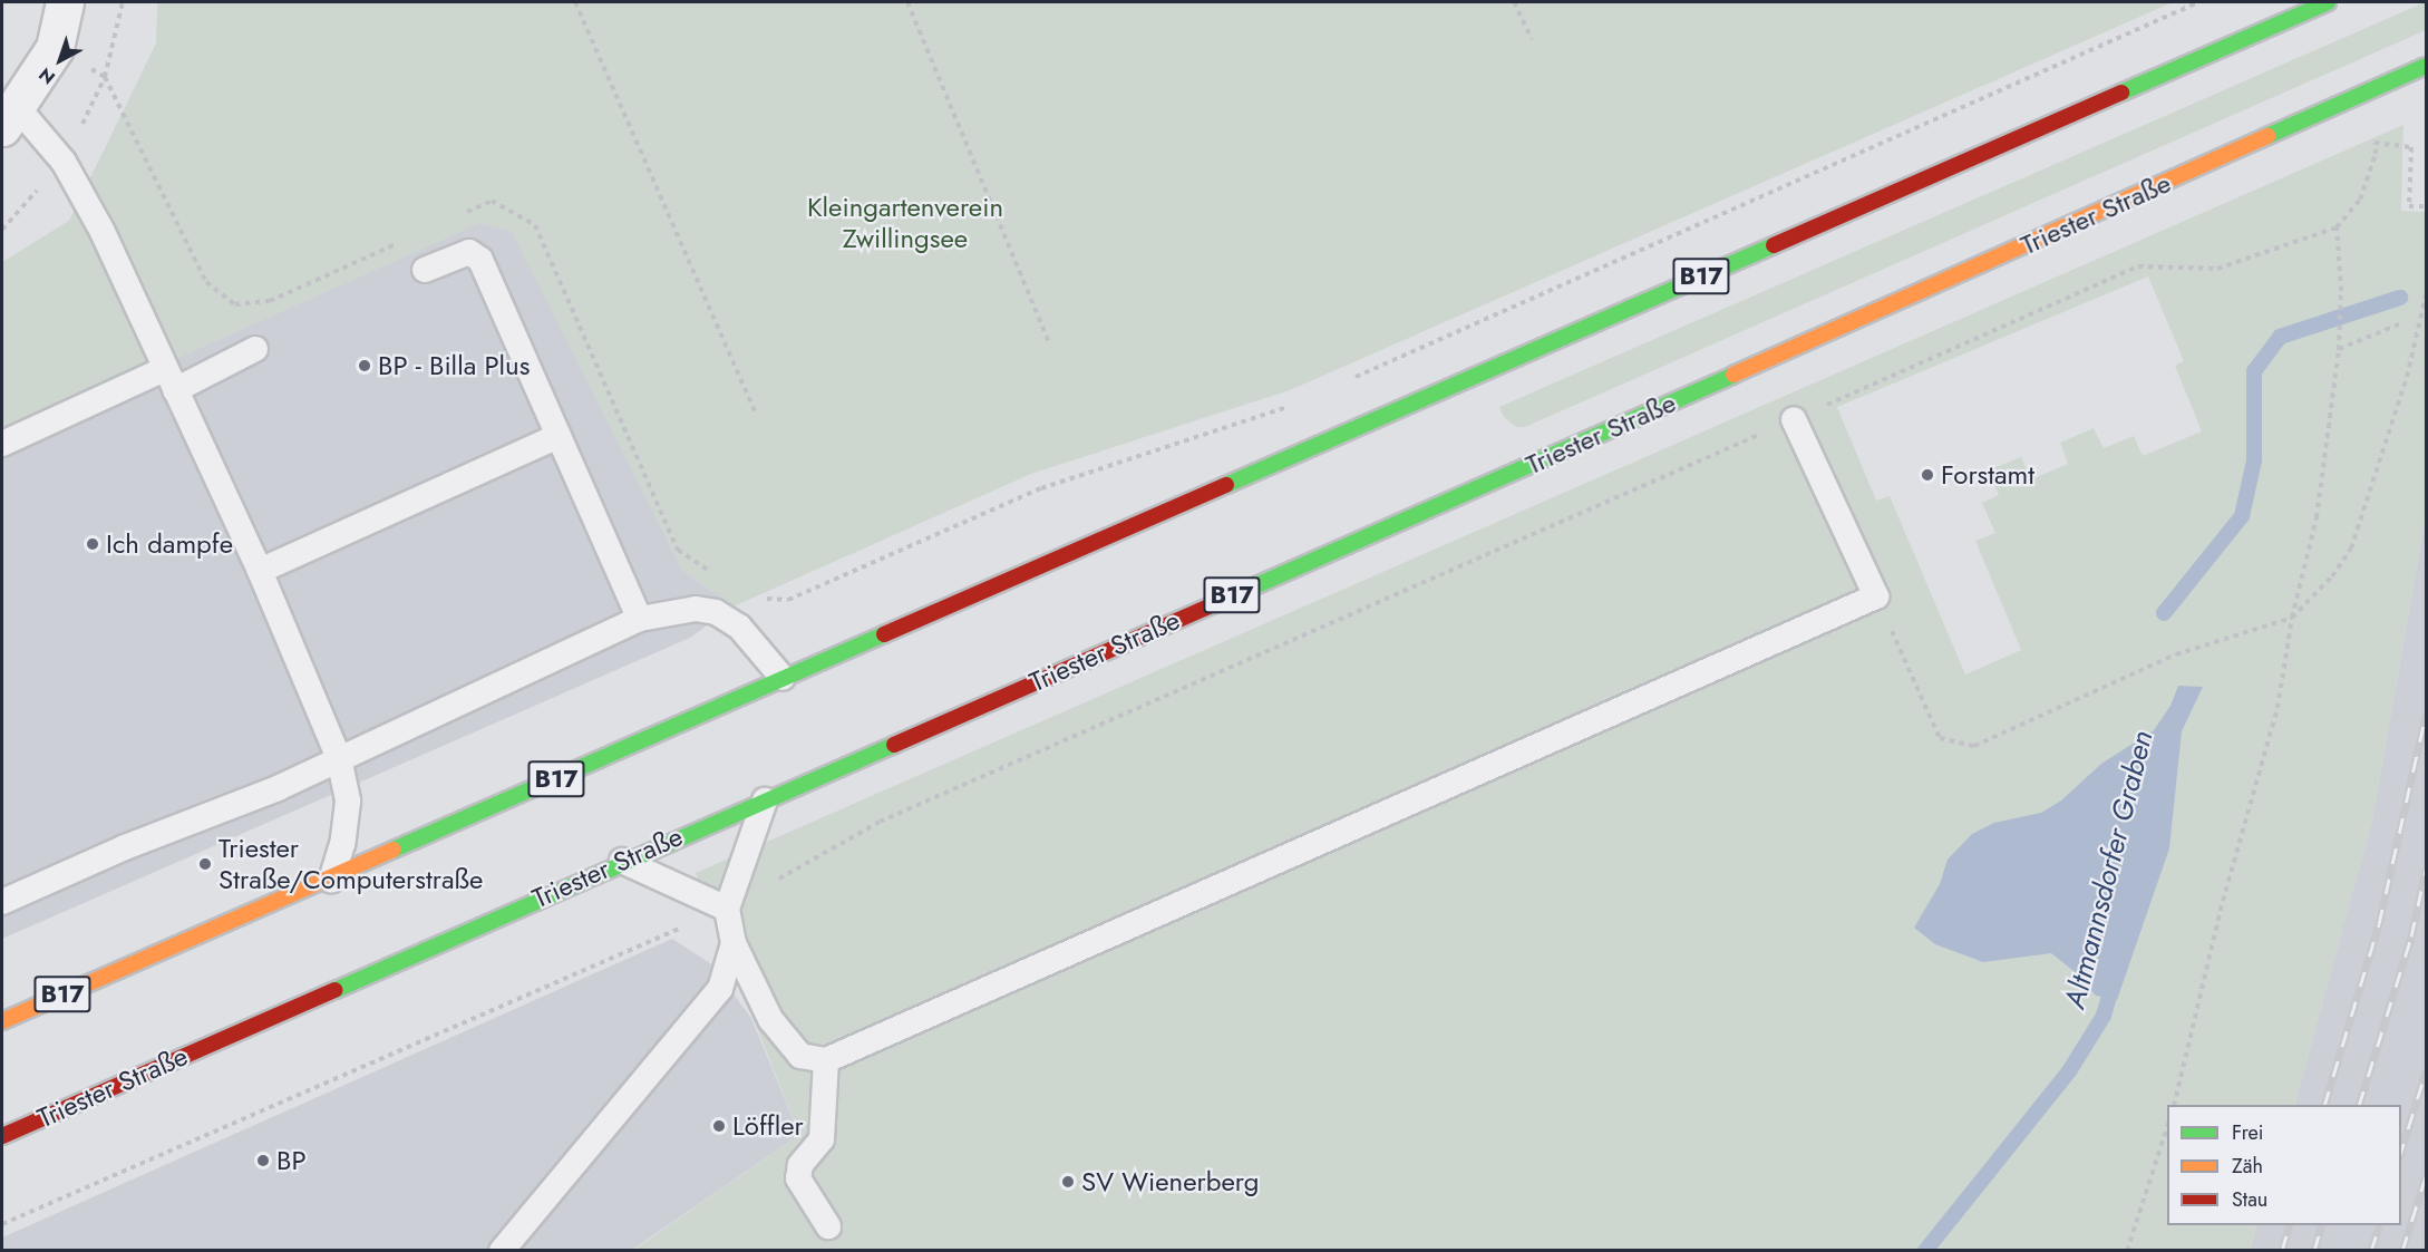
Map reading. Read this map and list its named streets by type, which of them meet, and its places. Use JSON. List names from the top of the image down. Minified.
{"streets":{"main road":["Triester Straße","B17"]},"water":["Altmannsdorfer Graben"],"parks":["Kleingartenverein Zwillingsee"],"places":["BP - Billa Plus","Forstamt","Ich dampfe","Triester Straße/Computerstraße","Löffler","BP","SV Wienerberg"],"legend":["Frei","Zäh","Stau"],"north":"bottom left"}
